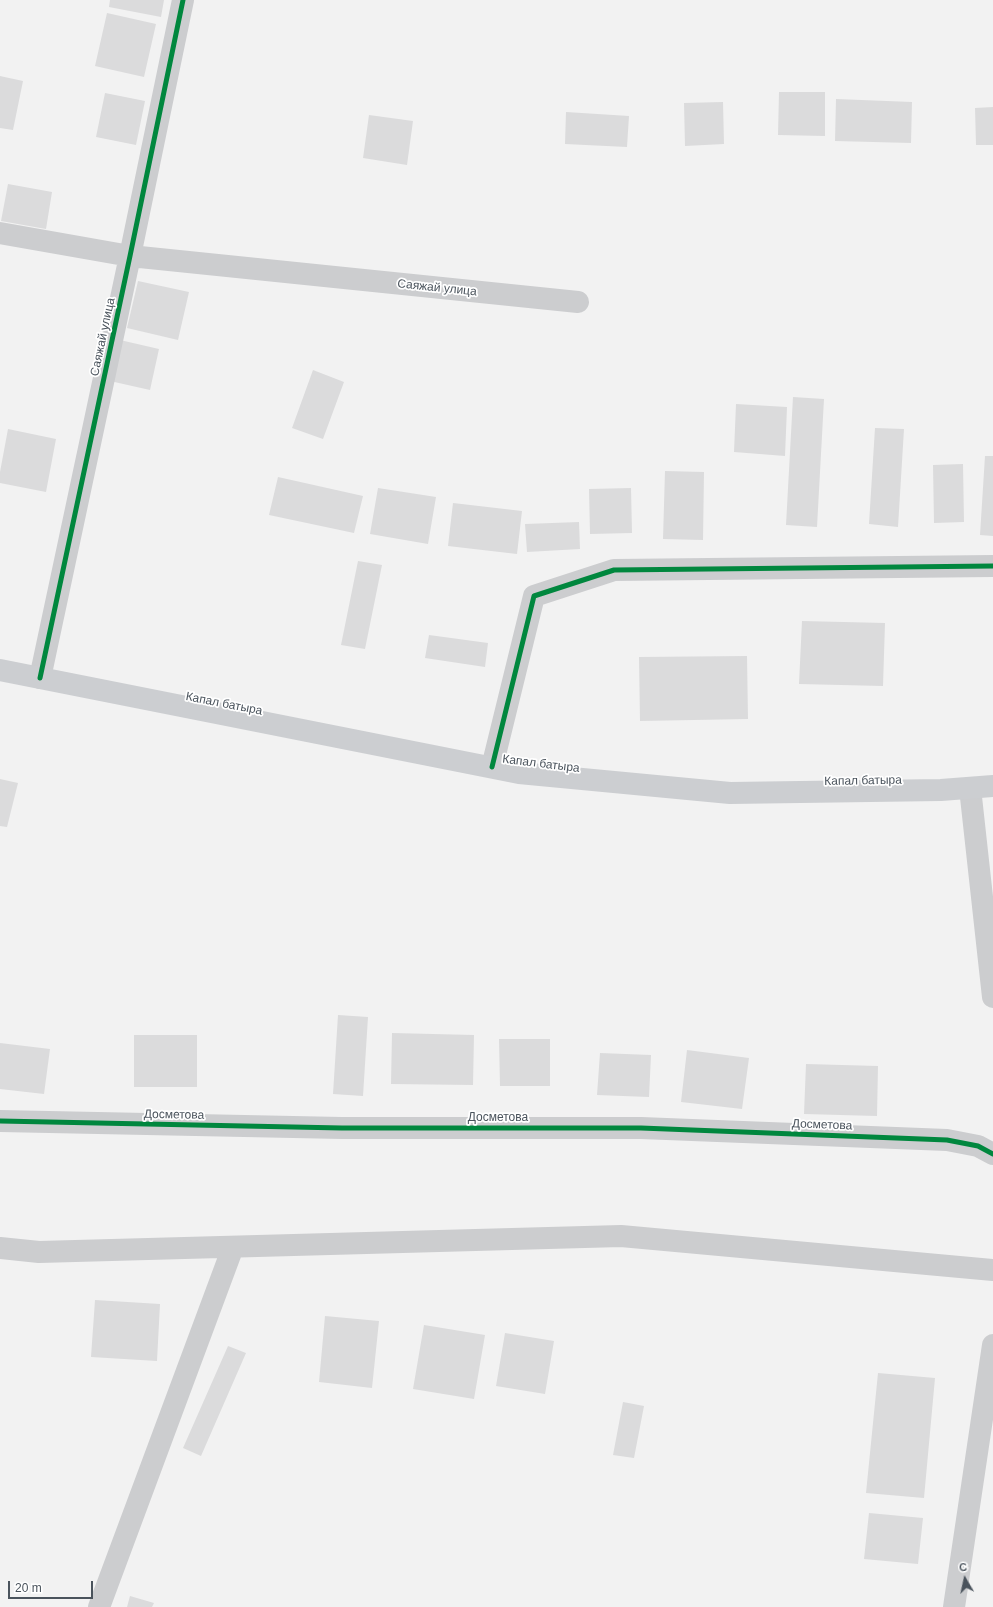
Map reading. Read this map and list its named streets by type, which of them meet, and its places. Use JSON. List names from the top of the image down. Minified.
{"streets":{"main road":["Капал батыра"],"street":["Саяжай улица","Досметова"]},"crossings":[["Саяжай улица","Капал батыра"]],"scale_bar":"20 m","north":"top"}
